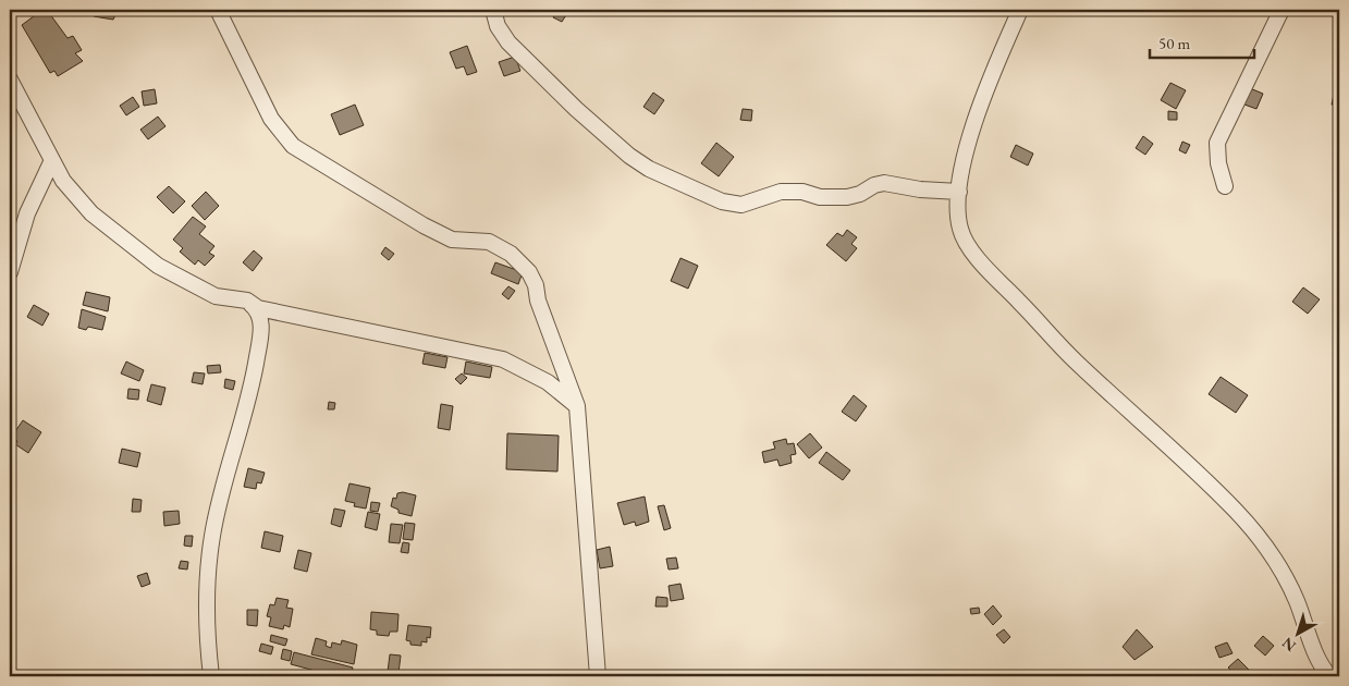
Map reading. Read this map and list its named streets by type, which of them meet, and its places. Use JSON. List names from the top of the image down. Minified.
{"scale_bar":"50 m","north":"bottom left"}
